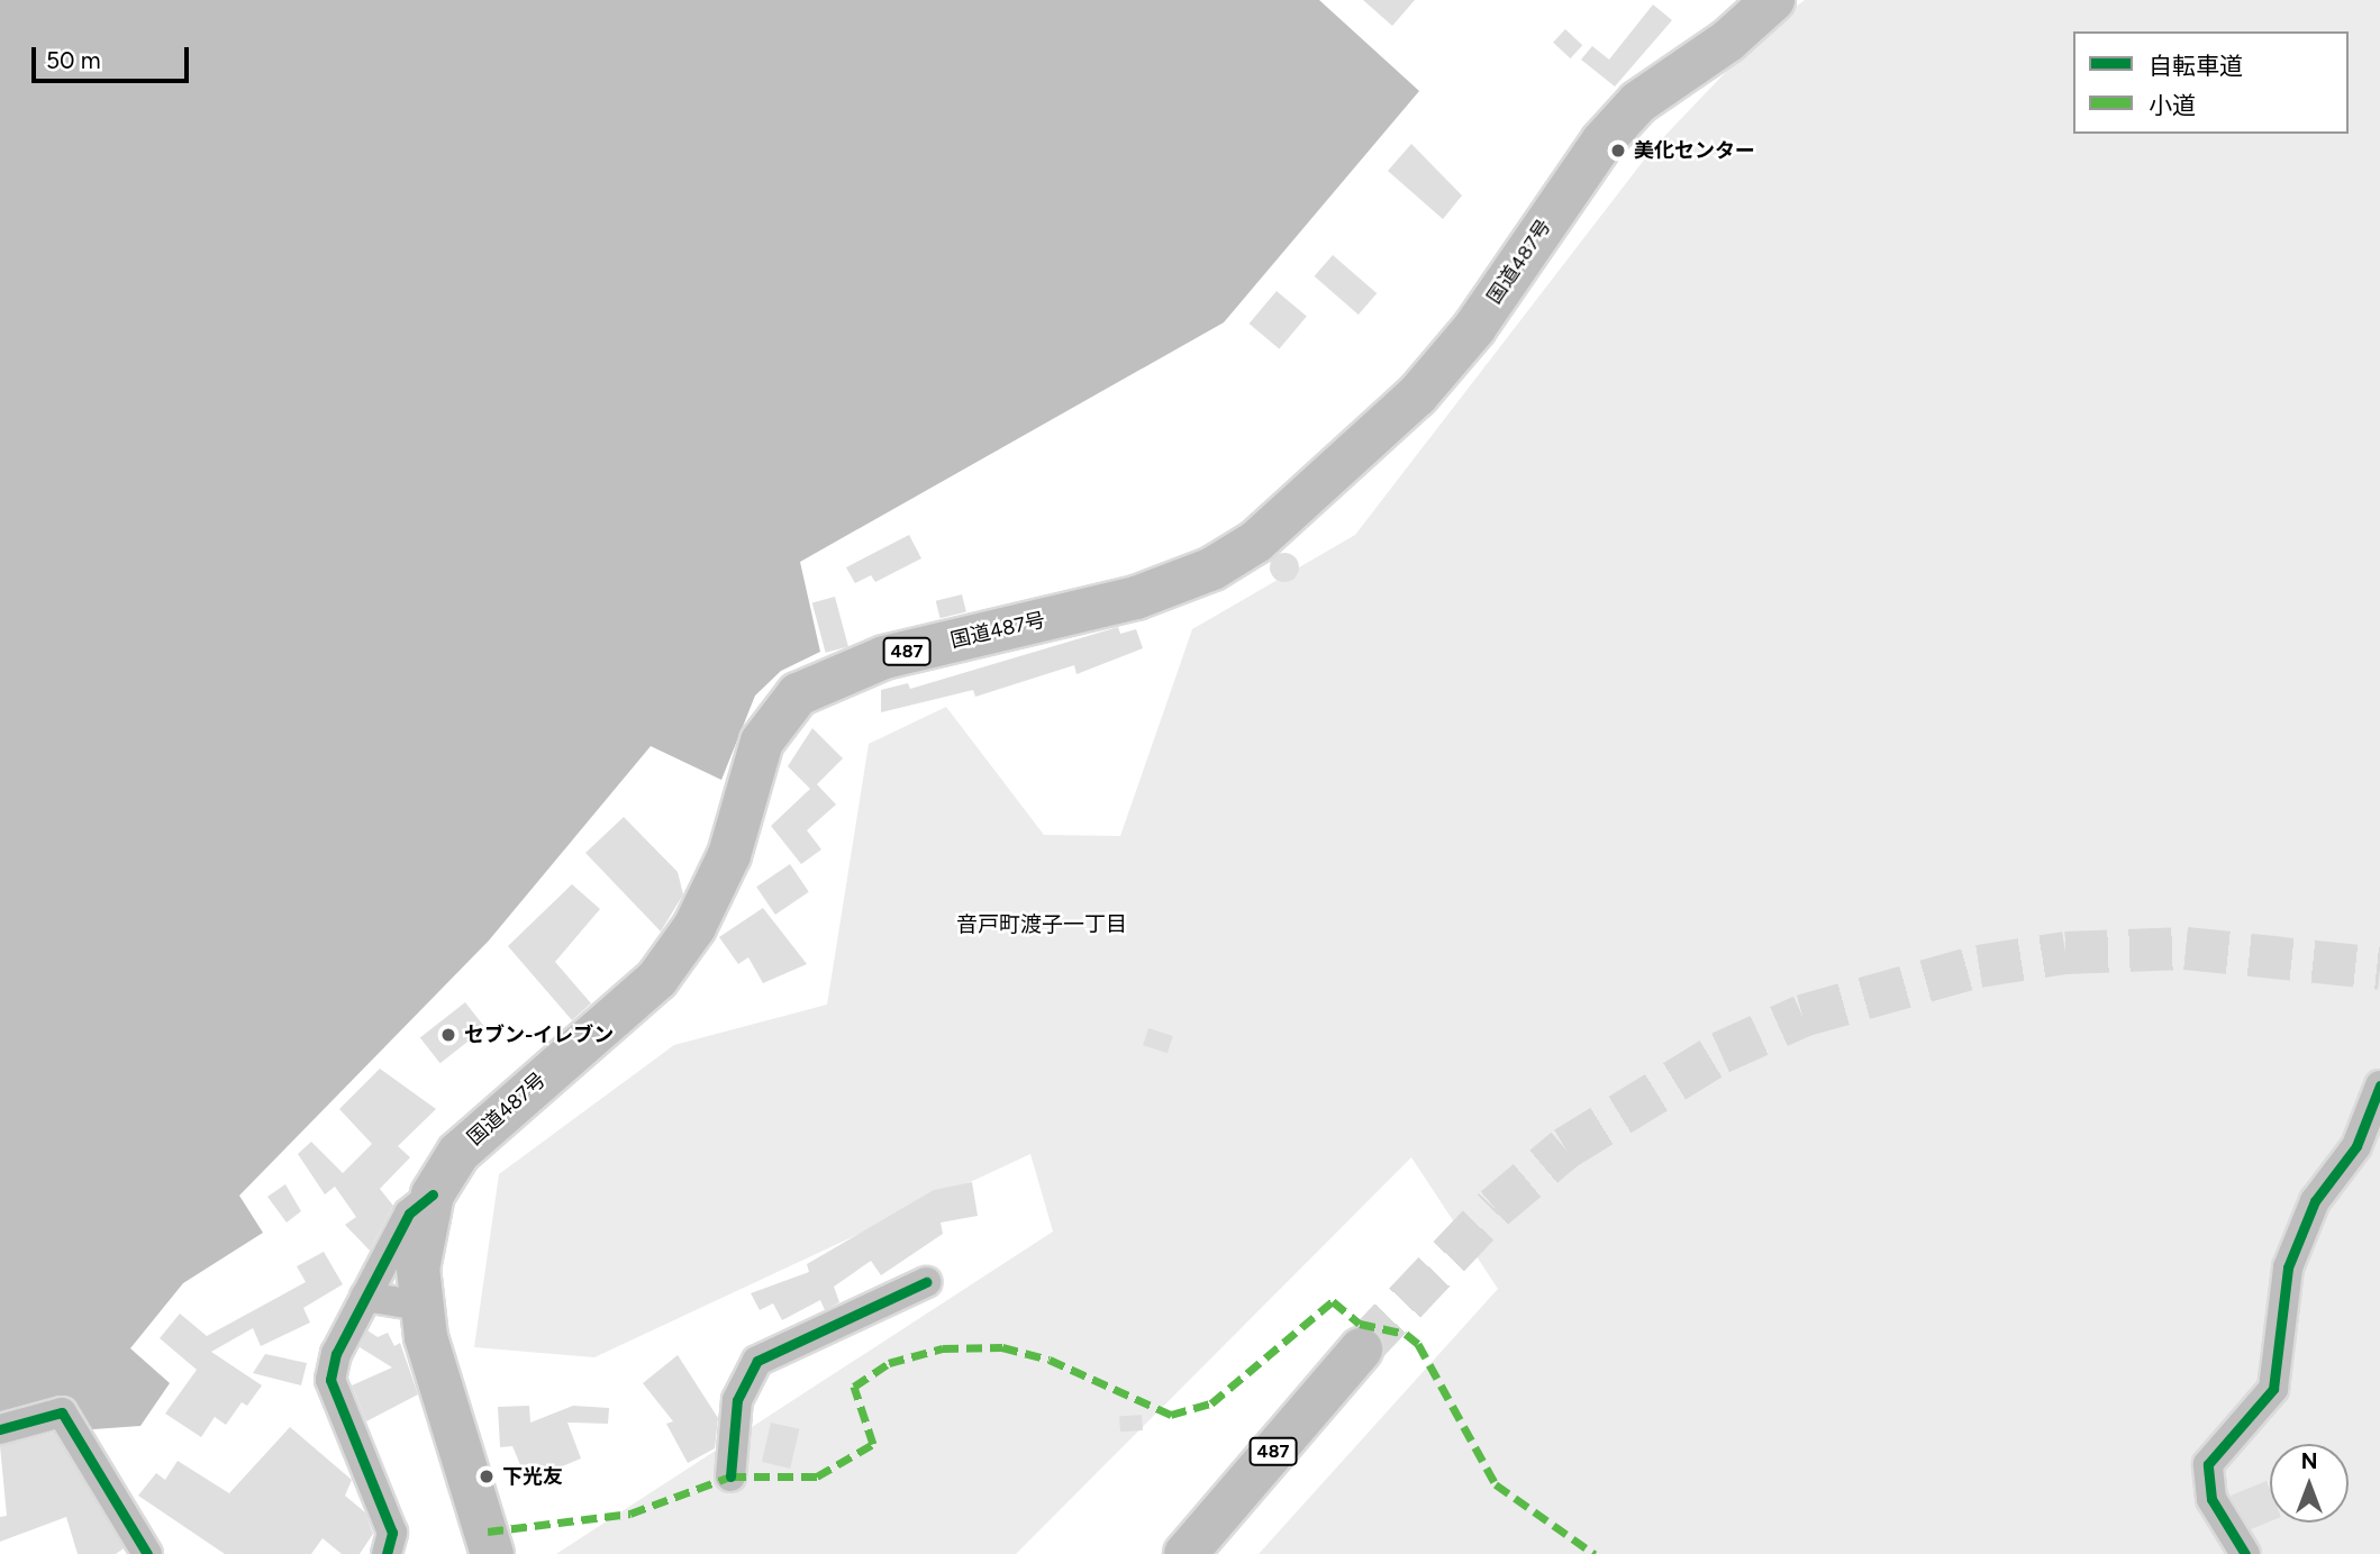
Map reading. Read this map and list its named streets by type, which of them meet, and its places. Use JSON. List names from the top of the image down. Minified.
{"streets":{"highway":["国道487号","487"]},"districts":["音戸町渡子一丁目"],"places":["美化センター","セブン-イレブン","下光友"],"legend":["自転車道","小道"],"scale_bar":"50 m","north":"top"}
